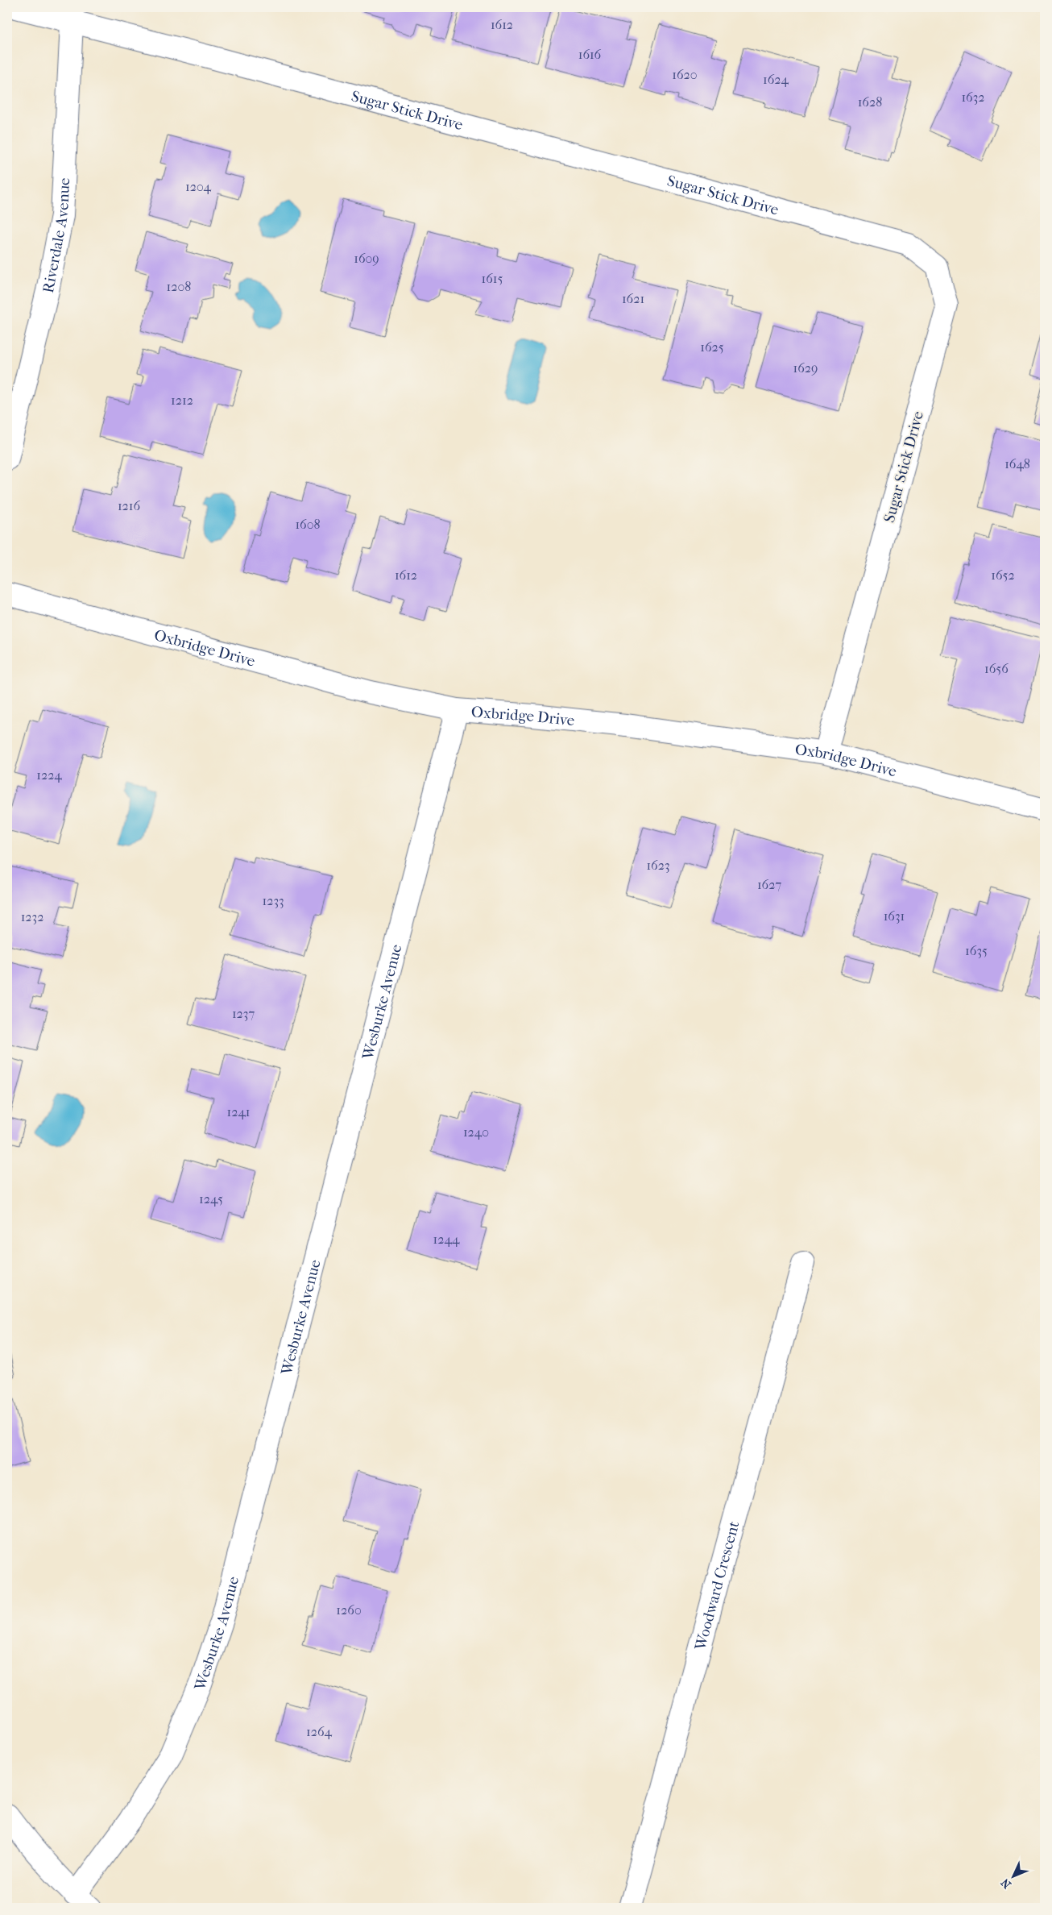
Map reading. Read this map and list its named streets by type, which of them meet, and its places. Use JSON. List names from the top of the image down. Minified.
{"streets":{"street":["Sugar Stick Drive","Riverdale Avenue","Oxbridge Drive","Wesburke Avenue","Woodward Crescent"]},"crossings":[["Sugar Stick Drive","Riverdale Avenue"],["Sugar Stick Drive","Oxbridge Drive"],["Oxbridge Drive","Wesburke Avenue"]],"house_numbers":["1612","1616","1620","1624","1632","1628","1204","1609","1615","1208","1621","1625","1629","1212","1648","1216","1608","1612","1652","1656","1224","1623","1627","1233","1631","1232","1635","1237","1241","1240","1245","1244","1260","1264"],"north":"bottom left"}
